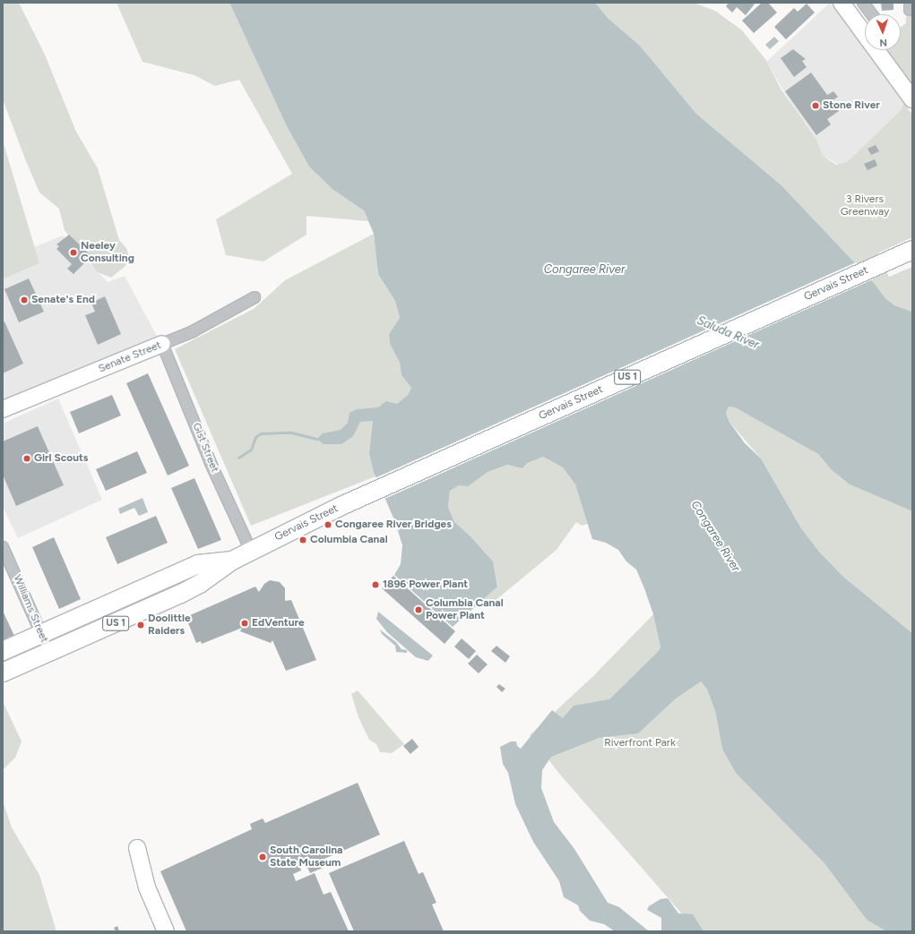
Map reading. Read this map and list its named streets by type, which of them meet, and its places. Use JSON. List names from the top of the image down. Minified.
{"streets":{"main road":["Gervais Street","US 1"],"street":["Senate Street","Gist Street","Williams Street"]},"crossings":[["Gervais Street","Gist Street"],["Gervais Street","Williams Street"],["Senate Street","Gist Street"]],"water":["Congaree River","Saluda River"],"parks":["3 Rivers Greenway","Riverfront Park"],"places":["Stone River","Neeley Consulting","Senate's End","Girl Scouts","Congaree River Bridges","Columbia Canal","1896 Power Plant","Columbia Canal Power Plant","EdVenture","Doolittle Raiders","South Carolina State Museum"],"north":"bottom"}
